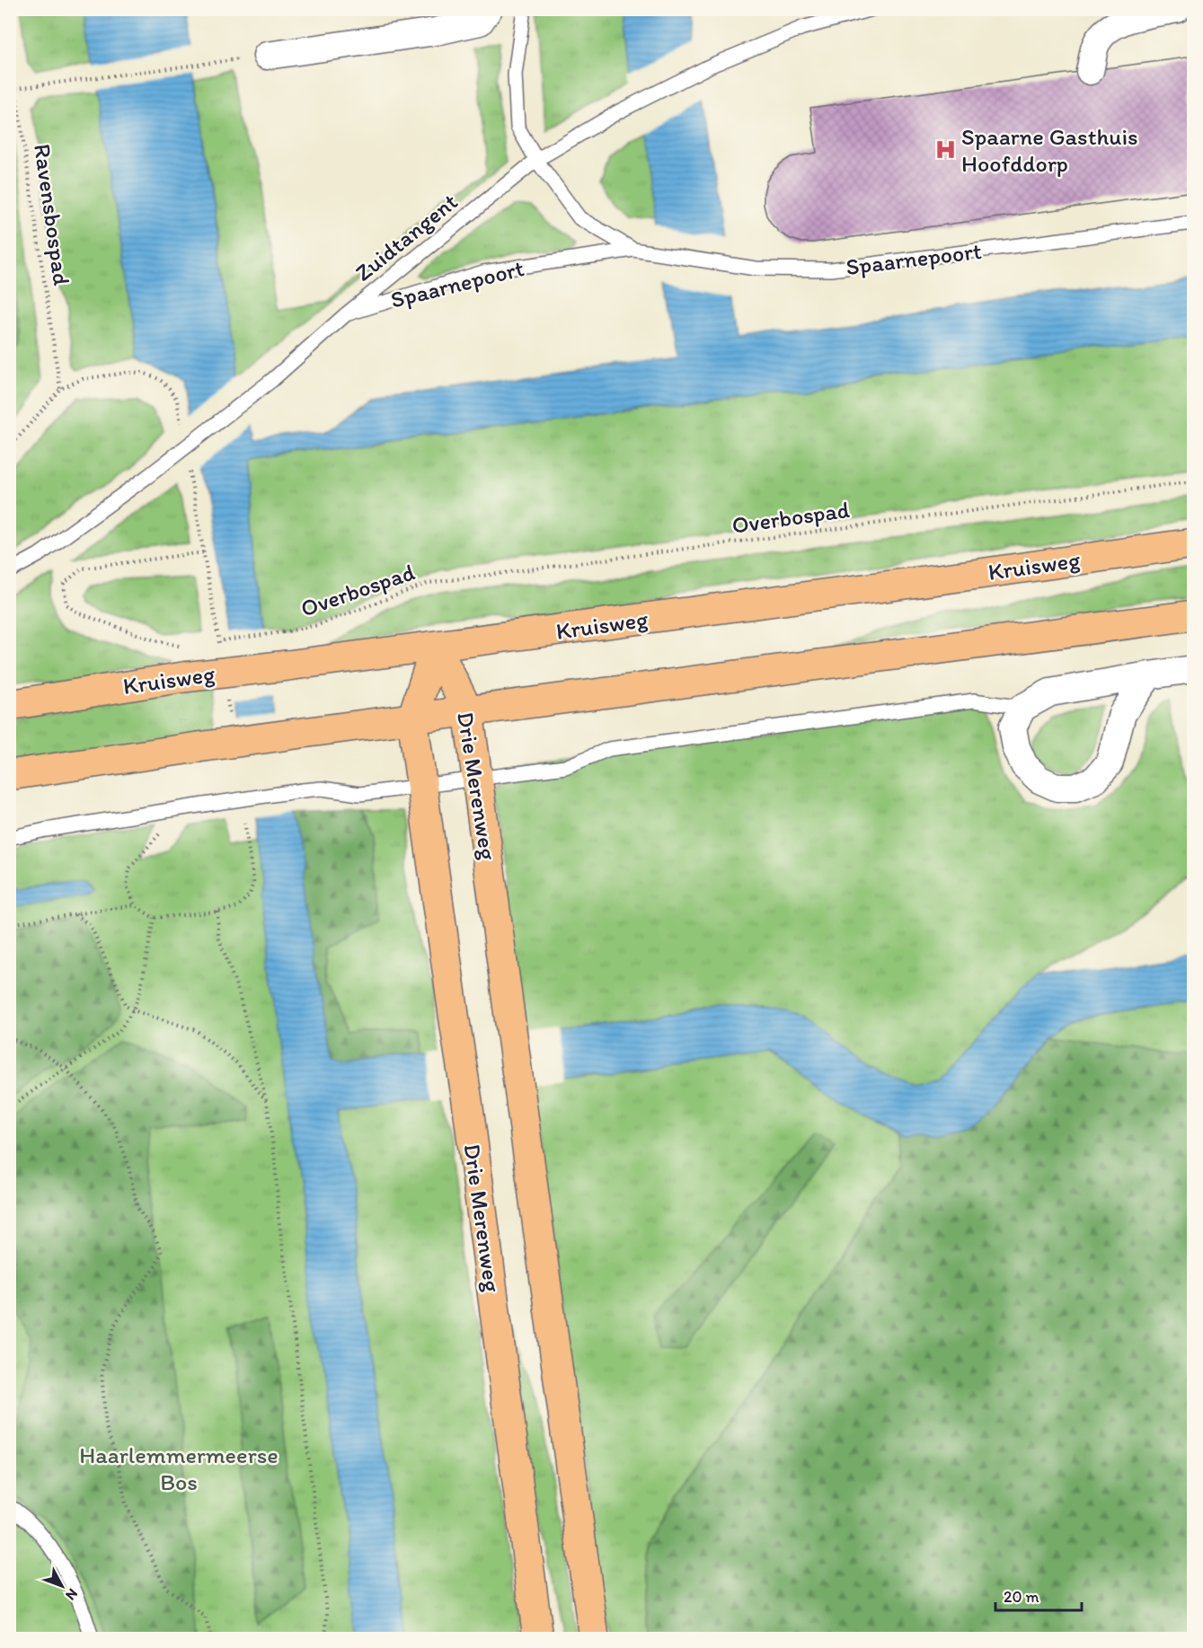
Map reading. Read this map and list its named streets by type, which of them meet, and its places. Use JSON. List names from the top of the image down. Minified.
{"streets":{"main road":["Kruisweg","Drie Merenweg"],"lane":["Zuidtangent","Spaarnepoort"],"path":["Ravensbospad","Overbospad"]},"crossings":[["Zuidtangent","Spaarnepoort"],["Kruisweg","Drie Merenweg"]],"parks":["Haarlemmermeerse Bos"],"places":{"hospital":["Spaarne Gasthuis Hoofddorp"]},"scale_bar":"20 m","north":"bottom right"}
